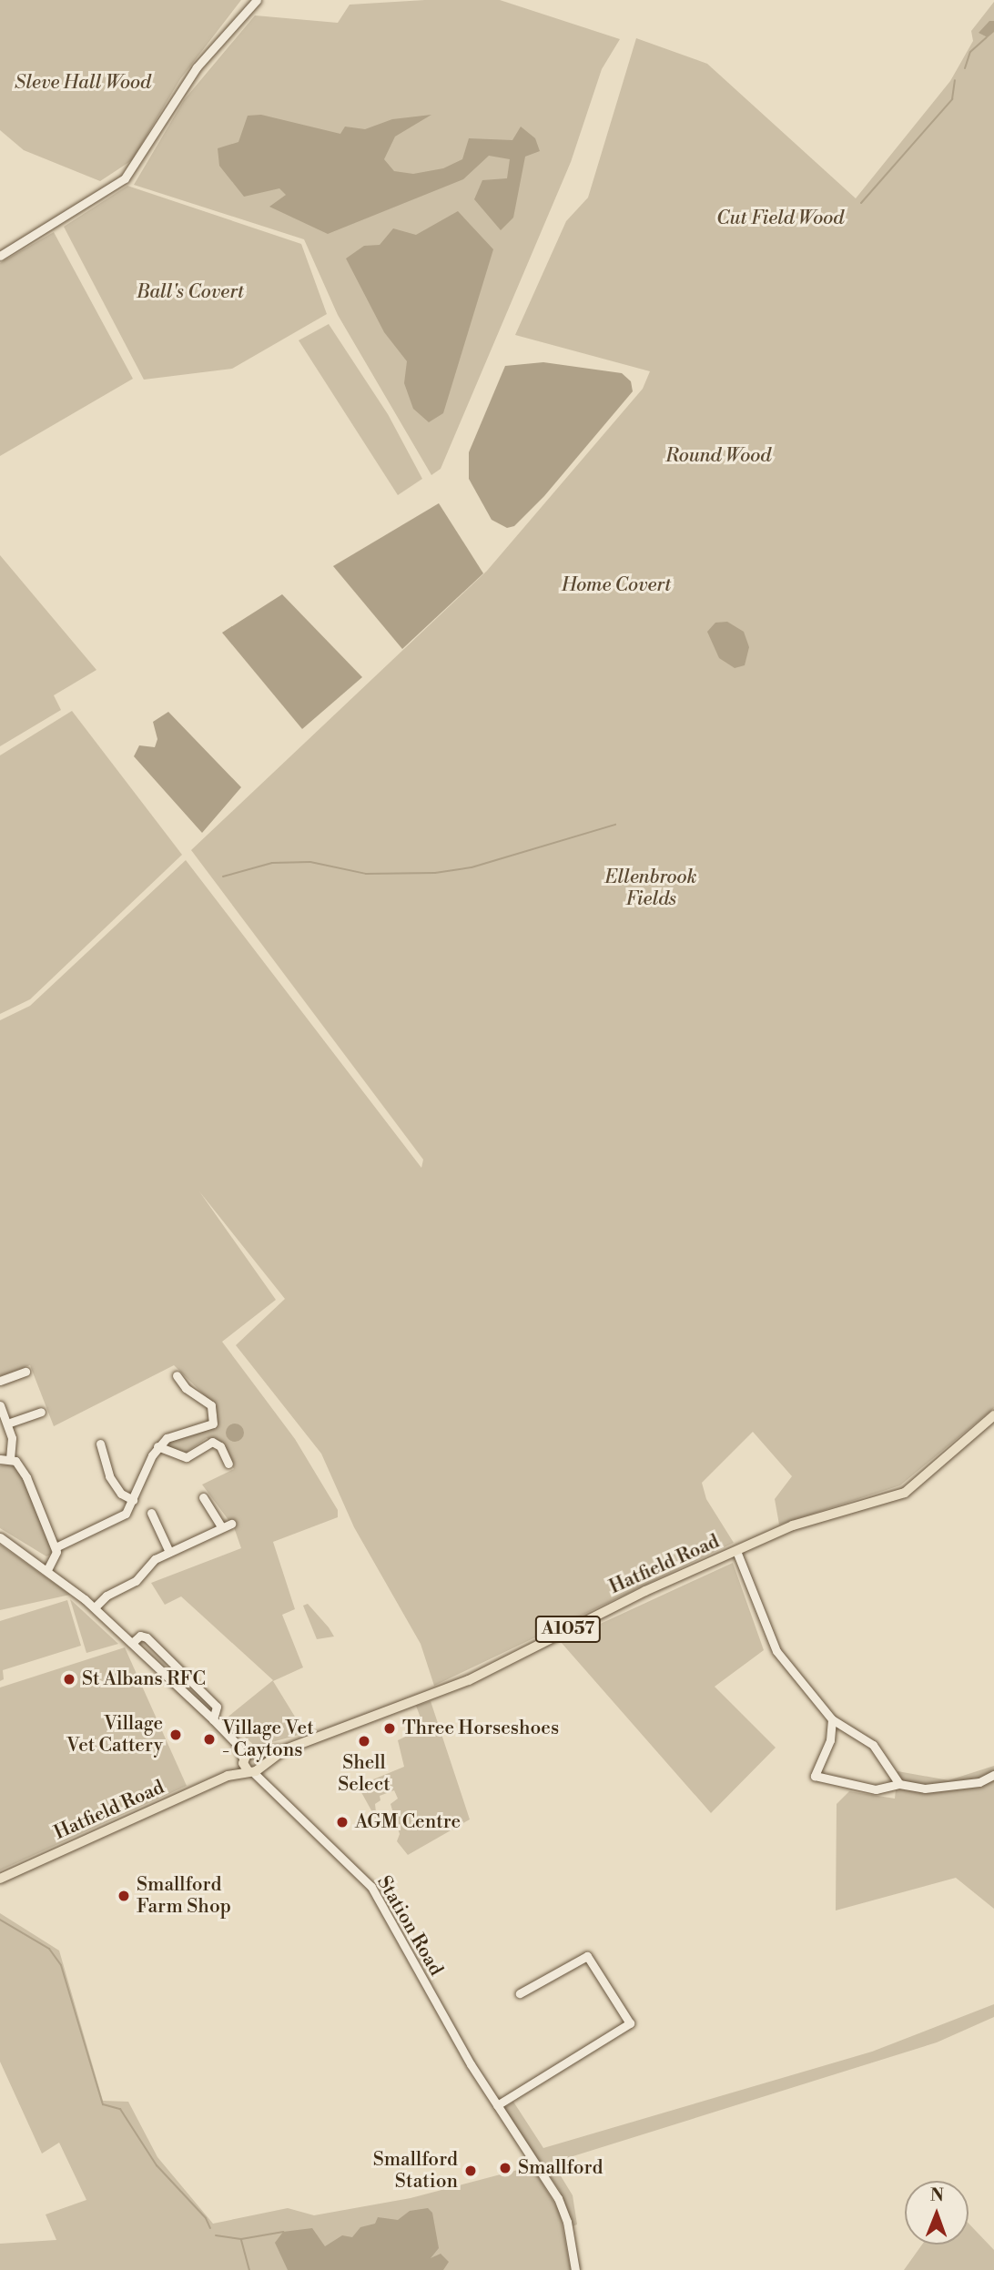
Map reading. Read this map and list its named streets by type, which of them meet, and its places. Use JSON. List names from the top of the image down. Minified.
{"streets":{"main road":["Hatfield Road","A1057"],"street":["Station Road"]},"crossings":[["Hatfield Road","Station Road"]],"parks":["Sleve Hall Wood","Cut Field Wood","Ball's Covert","Round Wood","Home Covert","Ellenbrook Fields"],"places":["St Albans RFC","Three Horseshoes","Village Vet Cattery","Village Vet - Caytons","Shell Select","AGM Centre","Smallford Farm Shop","Smallford","Smallford Station"],"north":"top"}
